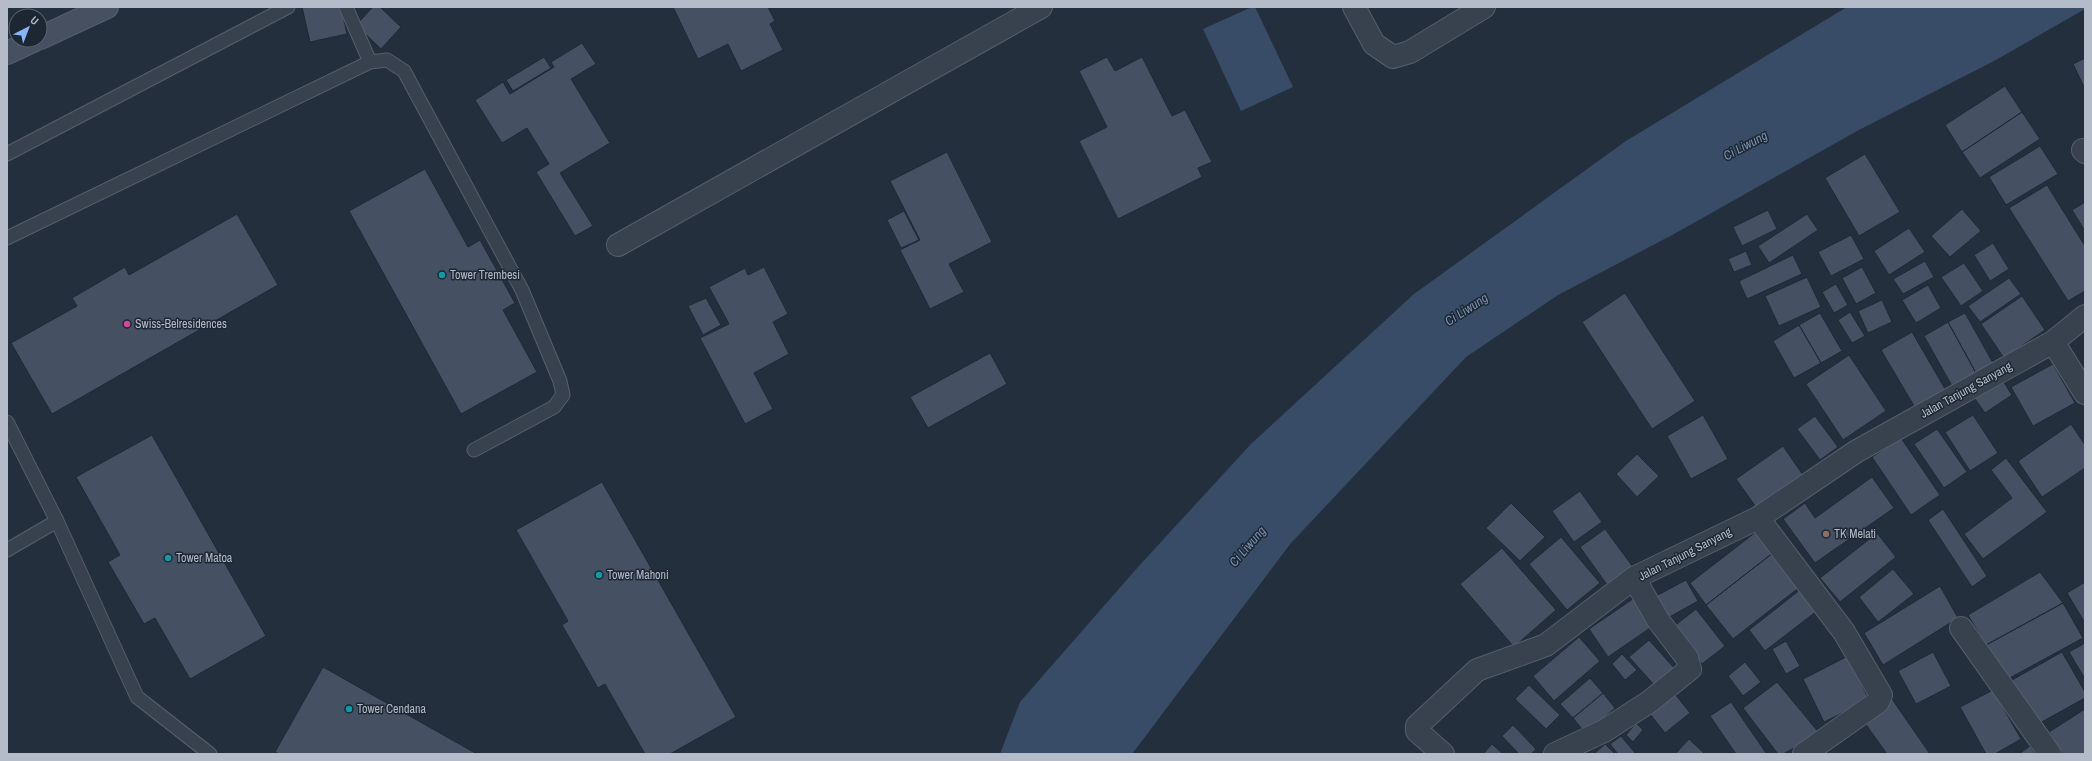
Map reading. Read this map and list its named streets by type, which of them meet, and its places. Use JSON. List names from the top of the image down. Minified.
{"streets":{"street":["Jalan Tanjung Sanyang"]},"water":["Ci Liwung"],"places":["Tower Trembesi","Swiss-Belresidences","TK Melati","Tower Matoa","Tower Mahoni","Tower Cendana"],"north":"top right"}
